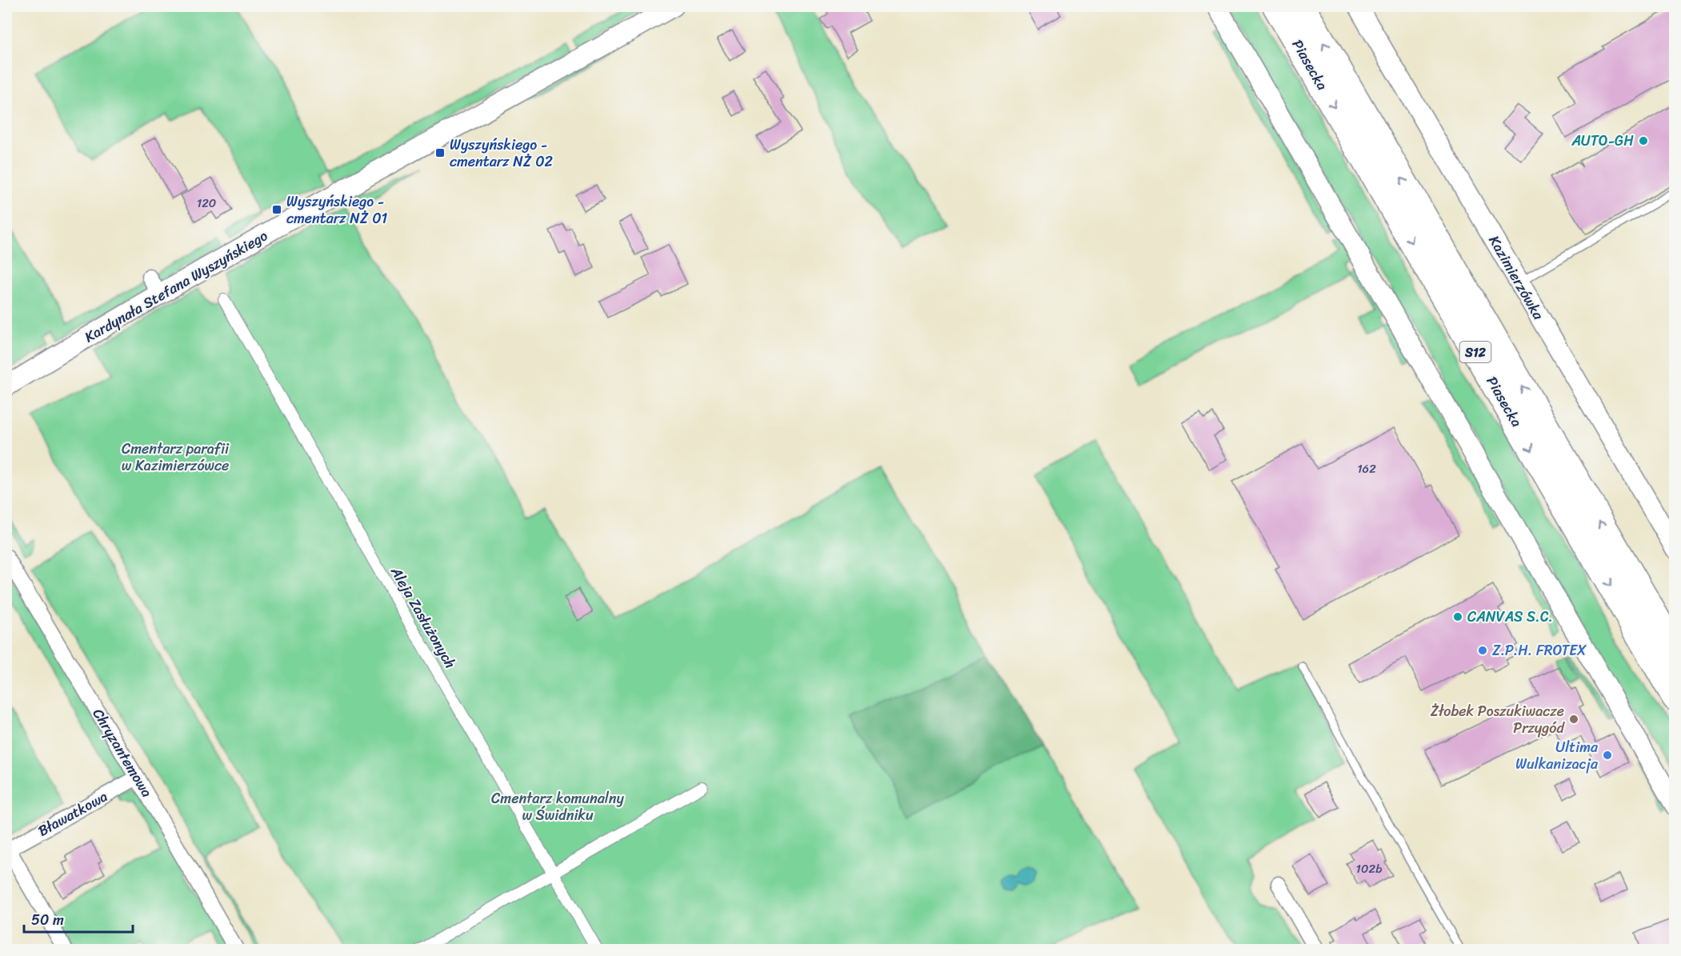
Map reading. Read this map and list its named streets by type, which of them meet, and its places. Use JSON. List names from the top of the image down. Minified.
{"streets":{"highway":["Piasecka","S12"],"street":["Kazimierzówka","Kardynała Stefana Wyszyńskiego","Aleja Zasłużonych","Chryzantemowa","Bławatkowa"]},"crossings":[["Chryzantemowa","Bławatkowa"]],"parks":["Cmentarz parafii w Kazimierzówce","Cmentarz komunalny w Świdniku"],"places":{"other":["AUTO-GH","CANVAS S.C.","Z.P.H. FROTEX","Żłobek Poszukiwacze Przygód","Ultima Wulkanizacja"],"transit":["Wyszyńskiego - cmentarz NŻ 02","Wyszyńskiego - cmentarz NŻ 01"]},"house_numbers":["120","162","102b"],"scale_bar":"50 m"}
